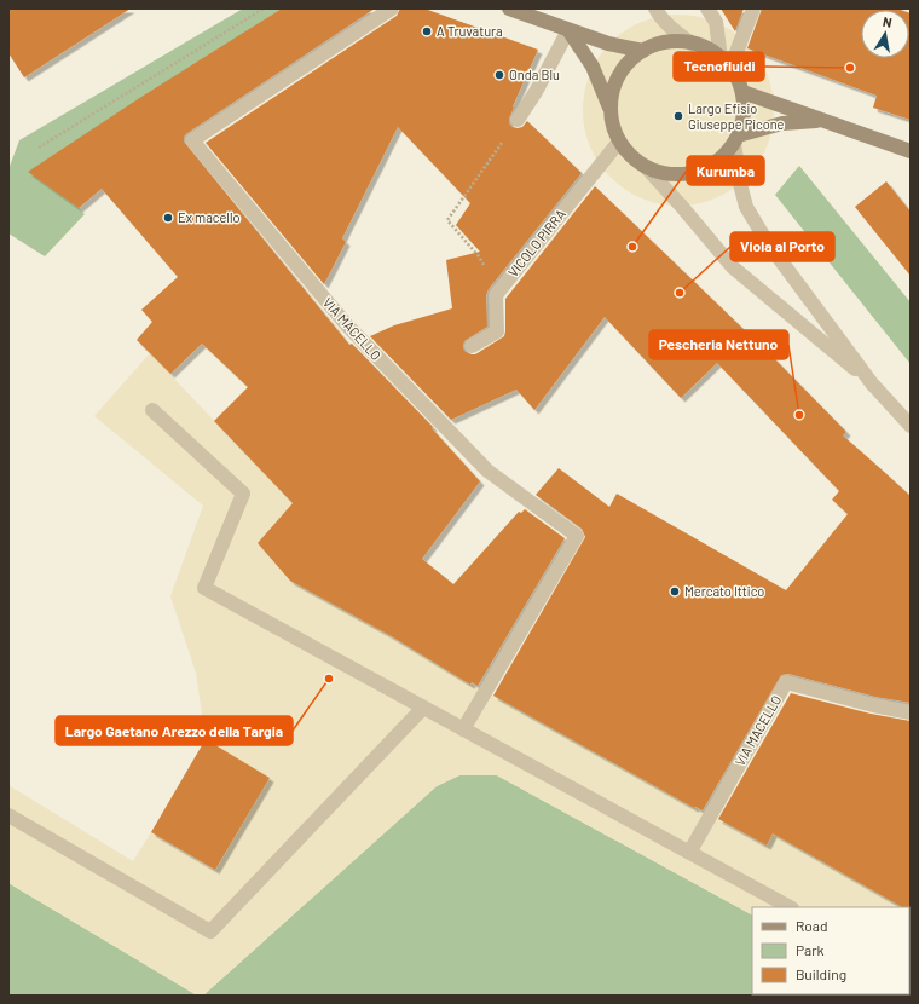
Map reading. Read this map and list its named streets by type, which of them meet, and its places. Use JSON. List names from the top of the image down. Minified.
{"streets":{"street":["VICOLO PIRRA","VIA MACELLO"]},"places":["A Truvatura","Tecnofluidi","Onda Blu","Largo Efisio Giuseppe Picone","Ex macello","Kurumba","Viola al Porto","Pescheria Nettuno","Mercato Ittico","Largo Gaetano Arezzo della Targia"],"legend":["Road","Park","Building"],"north":"top"}
